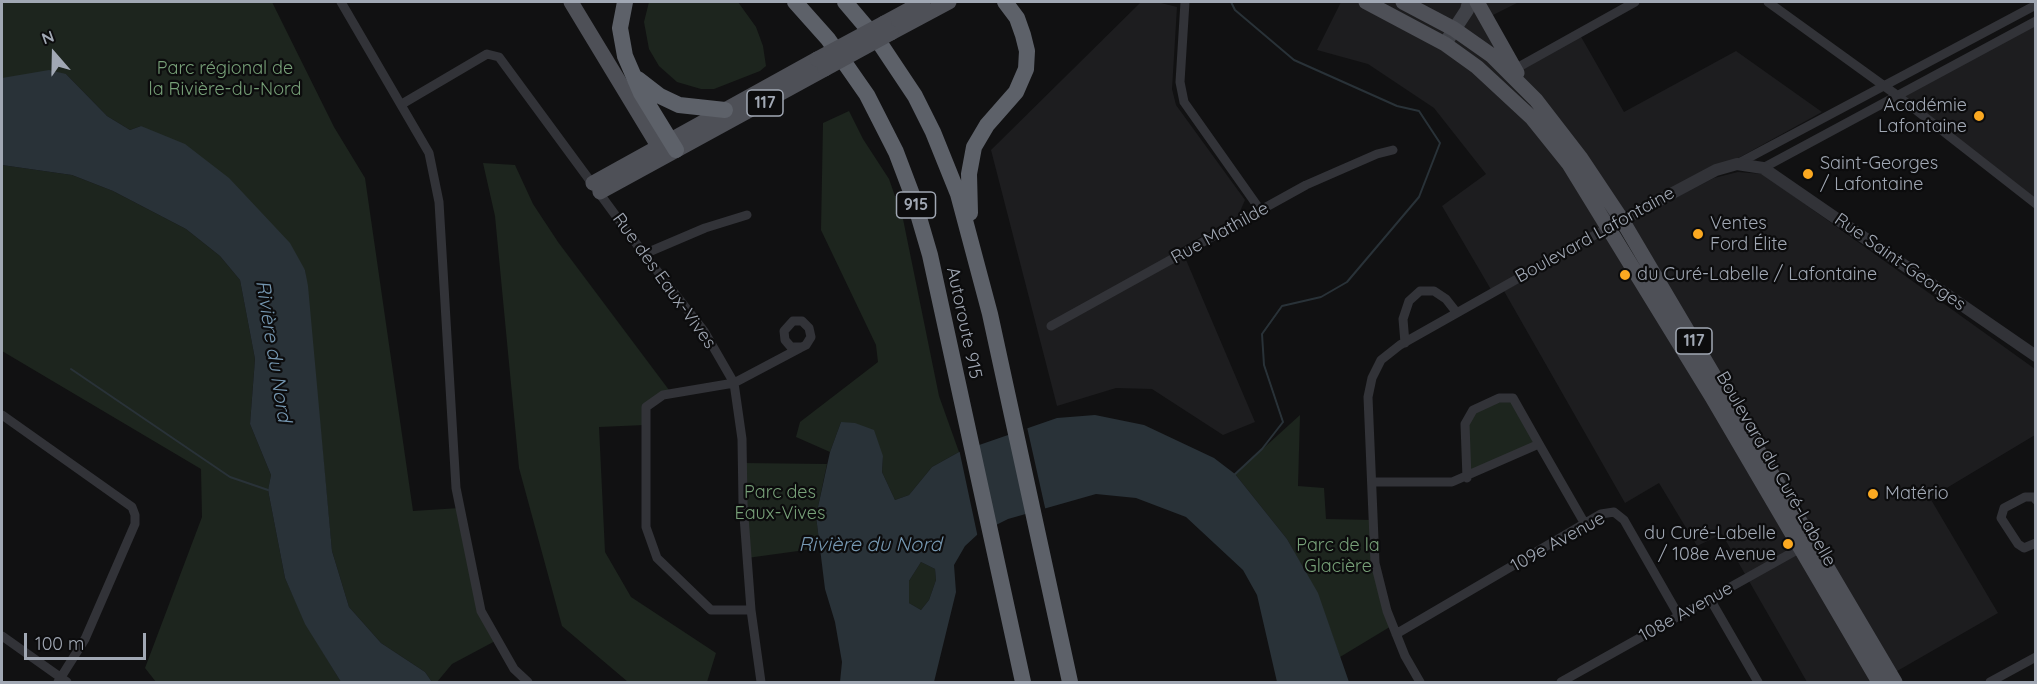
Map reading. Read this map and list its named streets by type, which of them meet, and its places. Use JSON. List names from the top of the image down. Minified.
{"streets":{"highway":["915","Autoroute 915"],"main road":["117","Boulevard du Curé-Labelle"],"street":["Rue Mathilde","Boulevard Lafontaine","Rue Saint-Georges","Rue des Eaux-Vives","109e Avenue","108e Avenue"]},"crossings":[["117","Rue des Eaux-Vives"],["Boulevard Lafontaine","Boulevard du Curé-Labelle"],["Boulevard Lafontaine","109e Avenue"],["Boulevard du Curé-Labelle","108e Avenue"],["109e Avenue","108e Avenue"]],"water":["Rivière du Nord"],"parks":["Parc régional de la Rivière-du-Nord","Parc des Eaux-Vives","Parc de la Glacière"],"places":["Académie Lafontaine","Saint-Georges / Lafontaine","Ventes Ford Élite","du Curé-Labelle / Lafontaine","Matério","du Curé-Labelle / 108e Avenue"],"scale_bar":"100 m","north":"top"}
